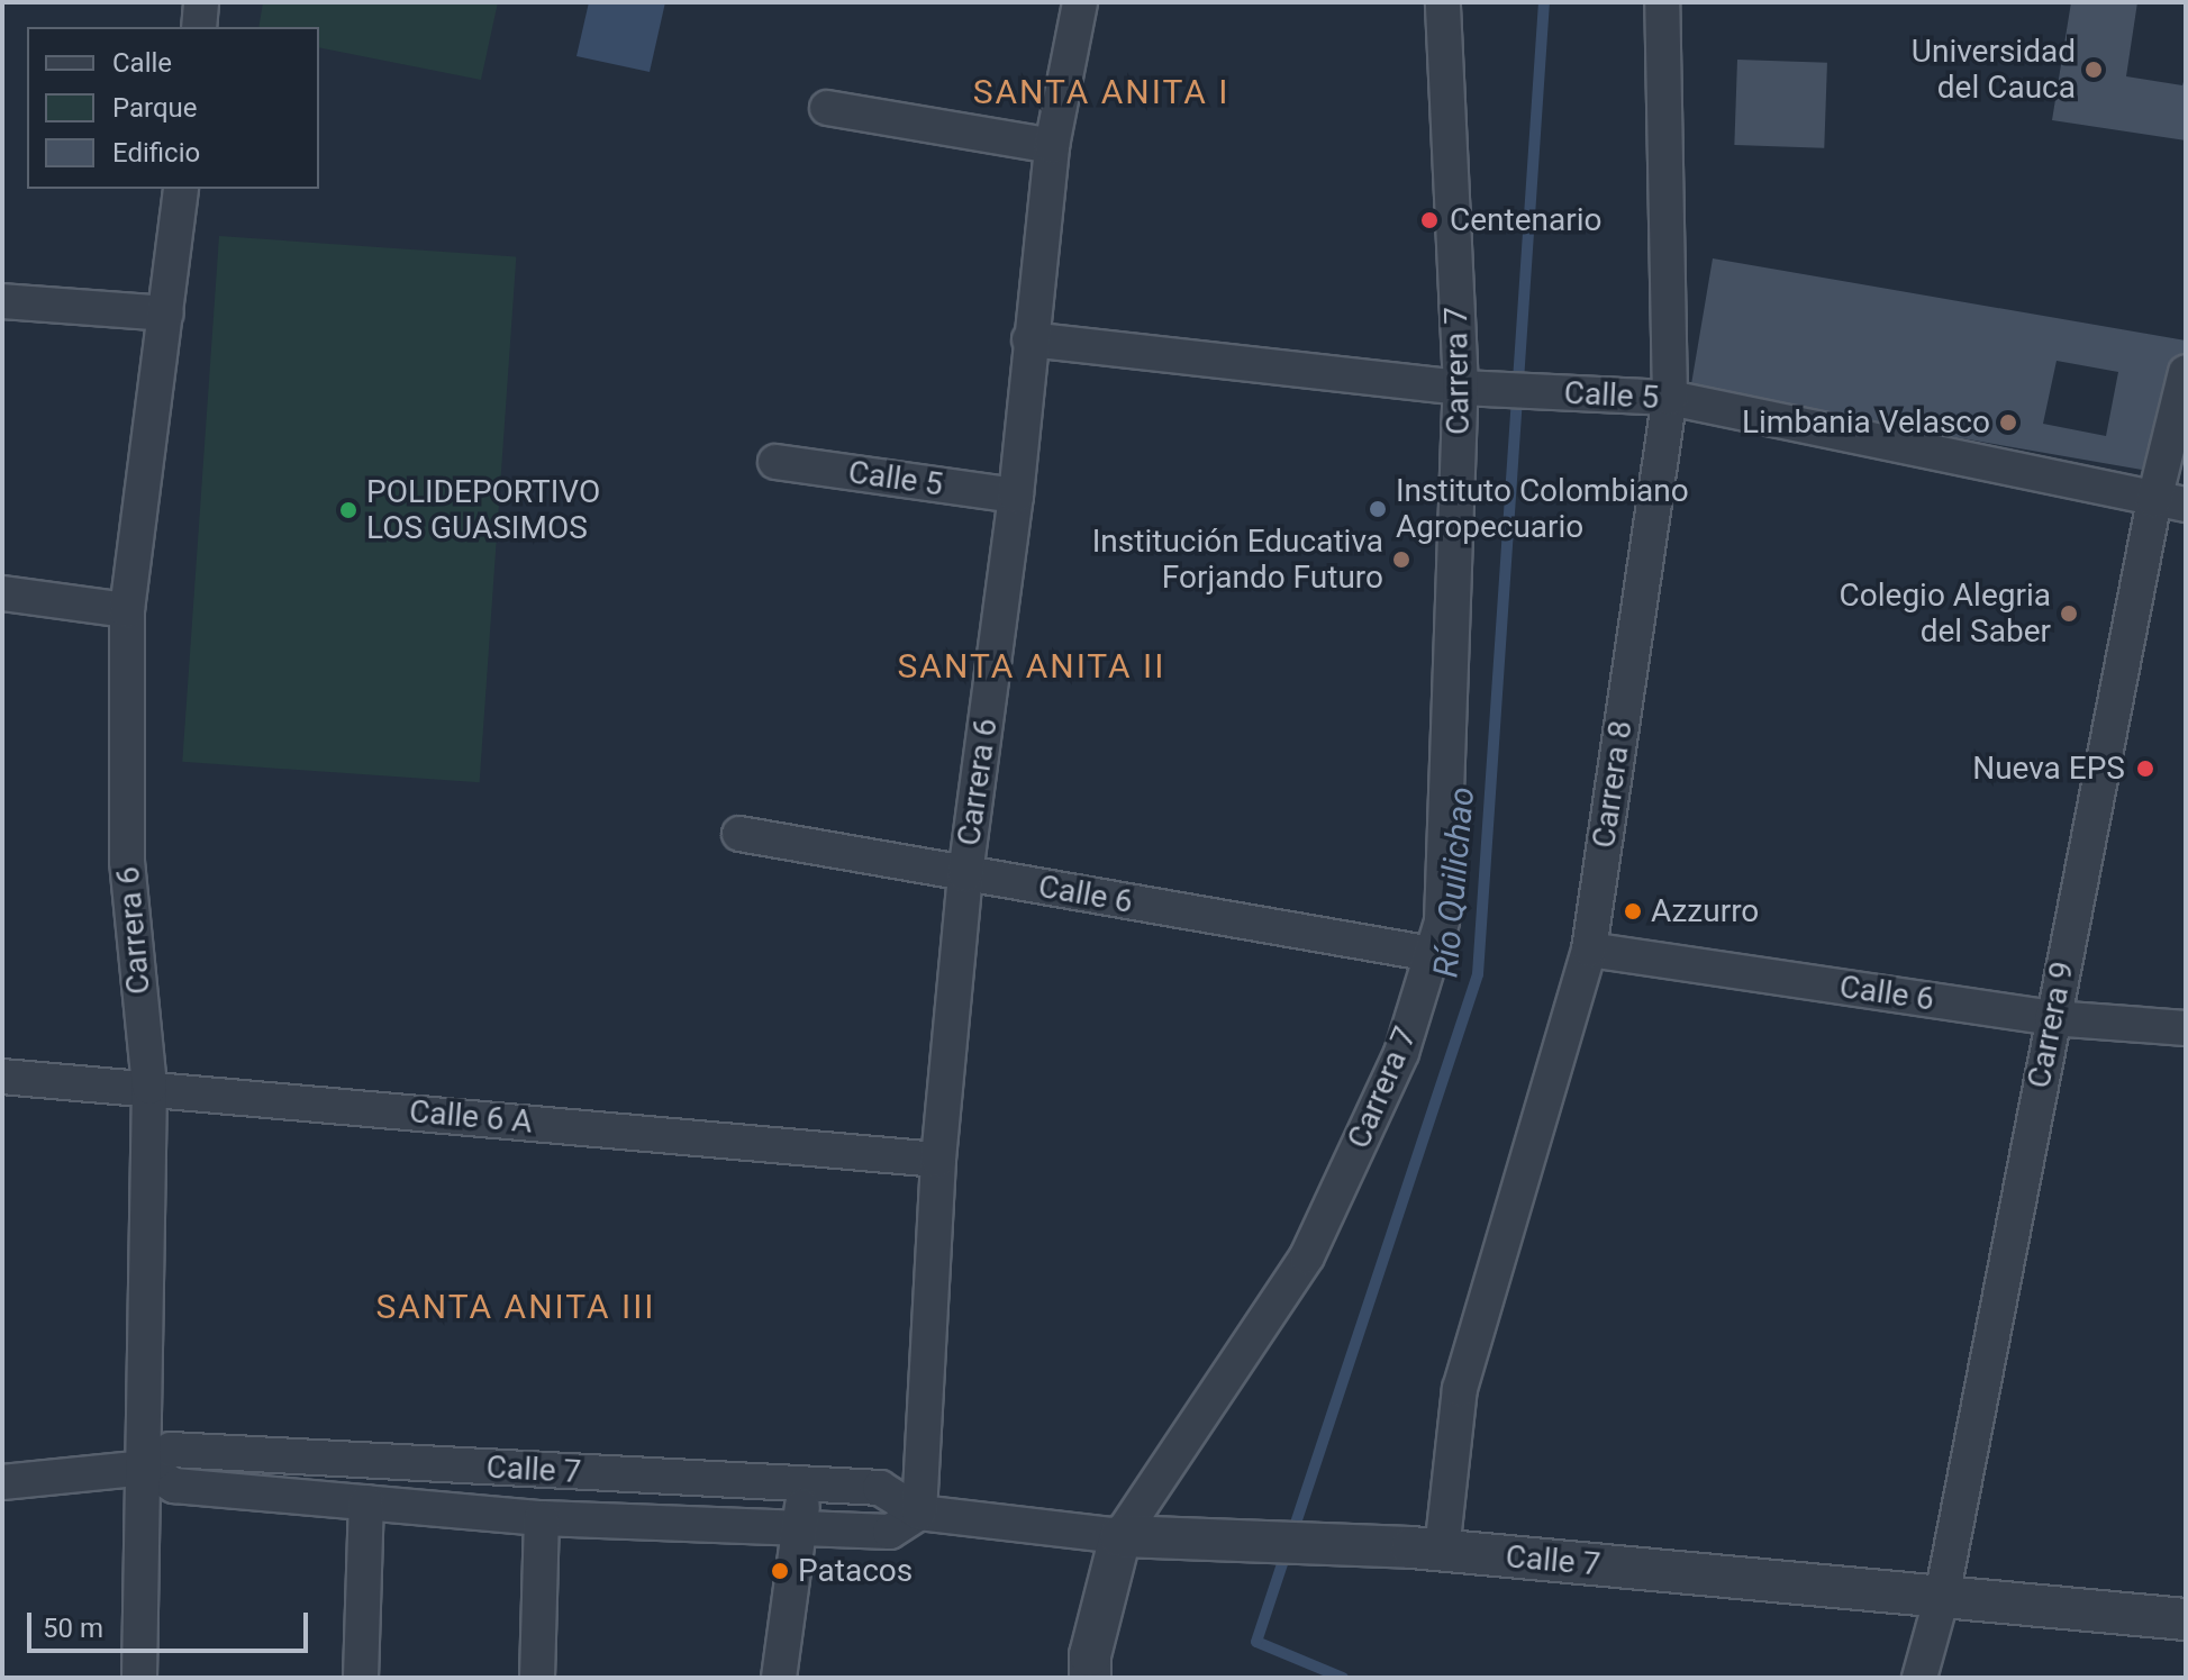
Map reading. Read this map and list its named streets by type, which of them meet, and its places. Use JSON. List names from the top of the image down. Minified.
{"streets":{"street":["Carrera 7","Calle 5","Carrera 6","Carrera 8","Calle 6","Carrera 9","Calle 6 A","Calle 7"]},"crossings":[["Carrera 7","Calle 5"],["Carrera 7","Calle 6"],["Carrera 7","Calle 7"],["Calle 5","Carrera 6"],["Calle 5","Carrera 8"],["Calle 5","Carrera 9"],["Carrera 6","Calle 6"],["Carrera 6","Calle 6 A"],["Carrera 6","Calle 7"],["Carrera 8","Calle 6"],["Carrera 8","Calle 7"],["Calle 6","Carrera 9"],["Carrera 9","Calle 7"]],"districts":["SANTA ANITA I","SANTA ANITA II","SANTA ANITA III"],"water":["Río Quilichao"],"places":["Universidad del Cauca","Centenario","Limbania Velasco","Instituto Colombiano Agropecuario","POLIDEPORTIVO LOS GUASIMOS","Institución Educativa Forjando Futuro","Colegio Alegria del Saber","Nueva EPS","Azzurro","Patacos"],"legend":["Calle","Parque","Edificio"],"scale_bar":"50 m"}
